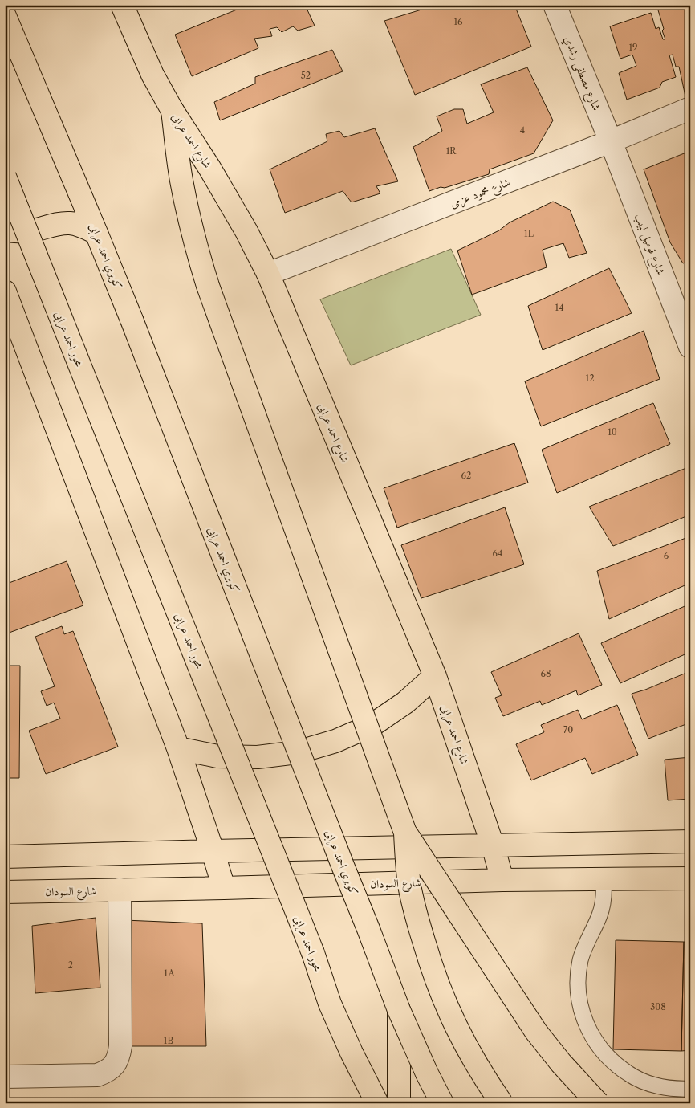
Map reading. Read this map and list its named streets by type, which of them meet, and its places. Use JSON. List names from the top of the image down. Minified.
{"streets":{"main road":["شارع احمد عرابى","كوبري احمد عرابى","محور احمد عرابى","شارع السودان"],"street":["شارع مصطفى رشدي","شارع محمود عزمى","شارع فوميل لبيب"]},"crossings":[["شارع مصطفى رشدي","شارع محمود عزمى"],["شارع مصطفى رشدي","شارع فوميل لبيب"],["شارع احمد عرابى","شارع محمود عزمى"],["شارع احمد عرابى","شارع السودان"],["شارع محمود عزمى","شارع فوميل لبيب"]],"house_numbers":["16","19","52","4","1R","1L","14","12","10","62","64","6","68","70","2","1A","308","1B"]}
